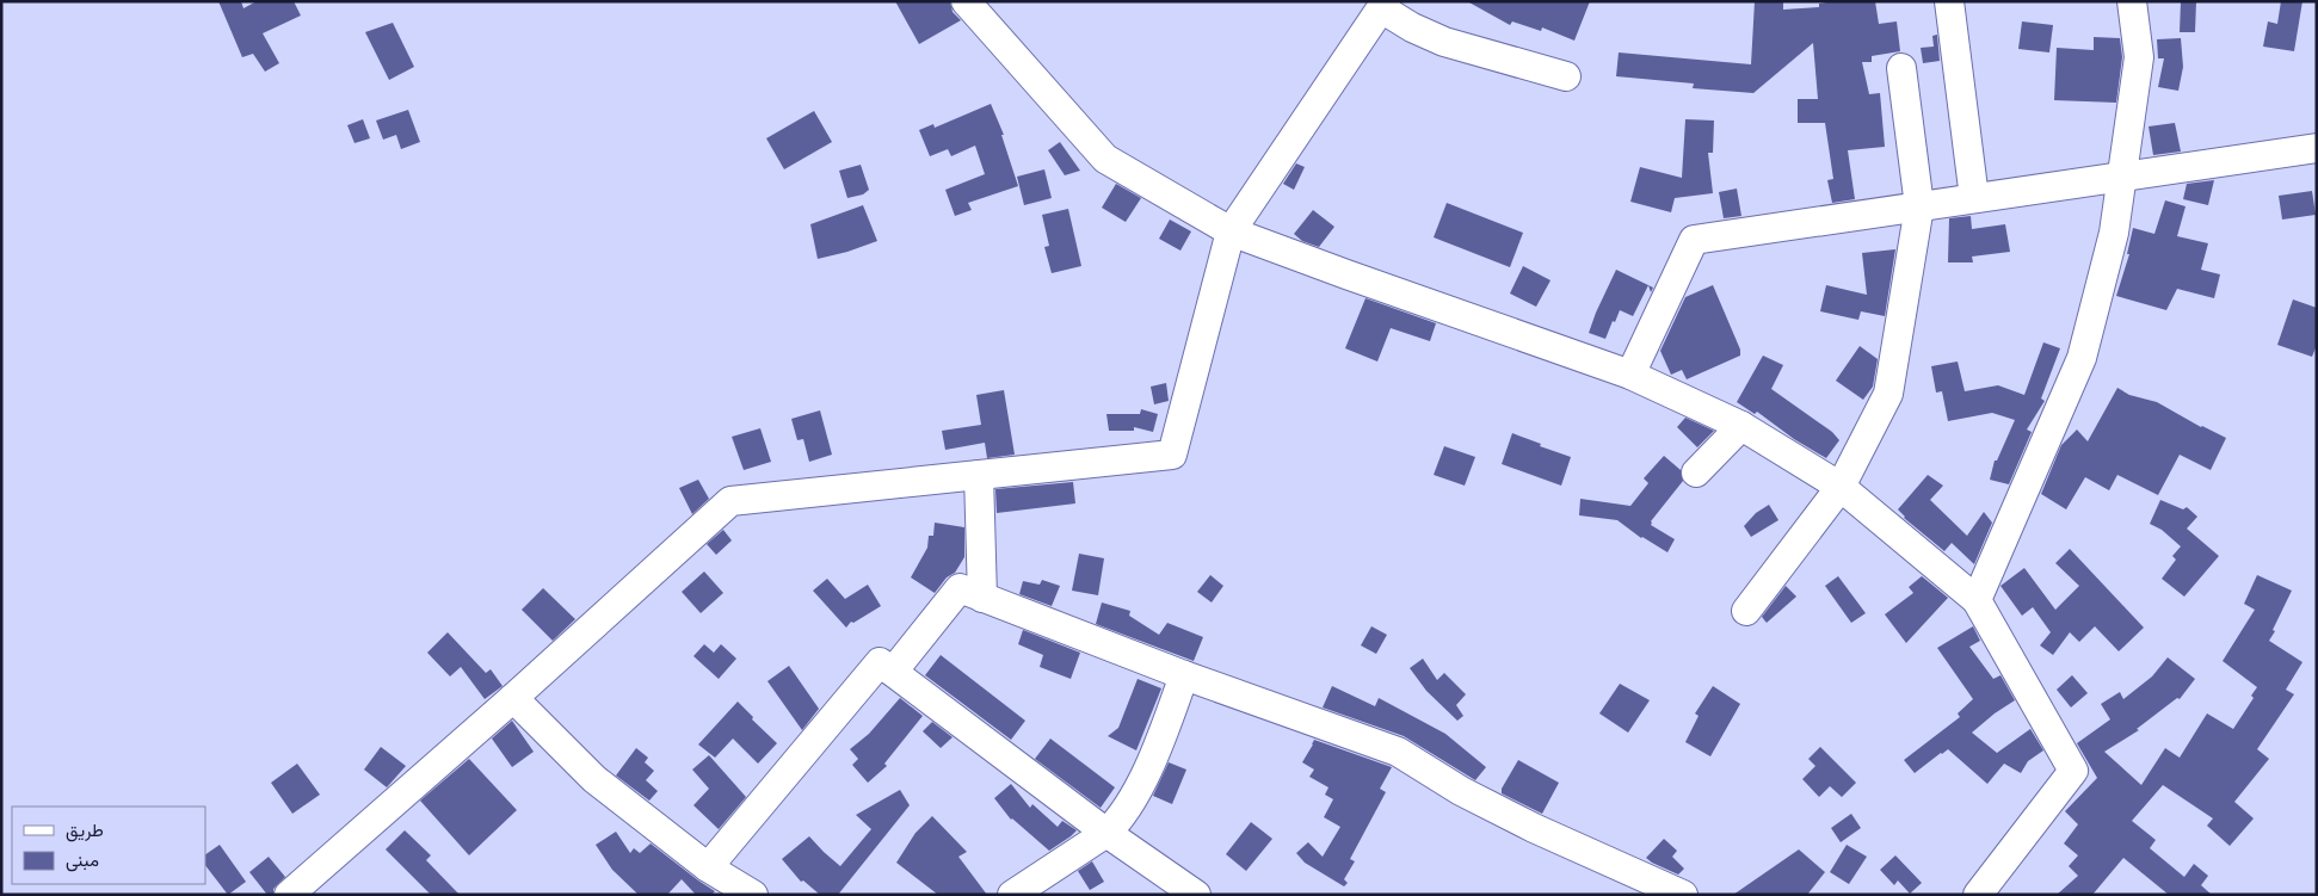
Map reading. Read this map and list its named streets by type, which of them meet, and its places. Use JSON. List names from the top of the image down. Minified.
{"legend":["طريق","مبنى"]}
